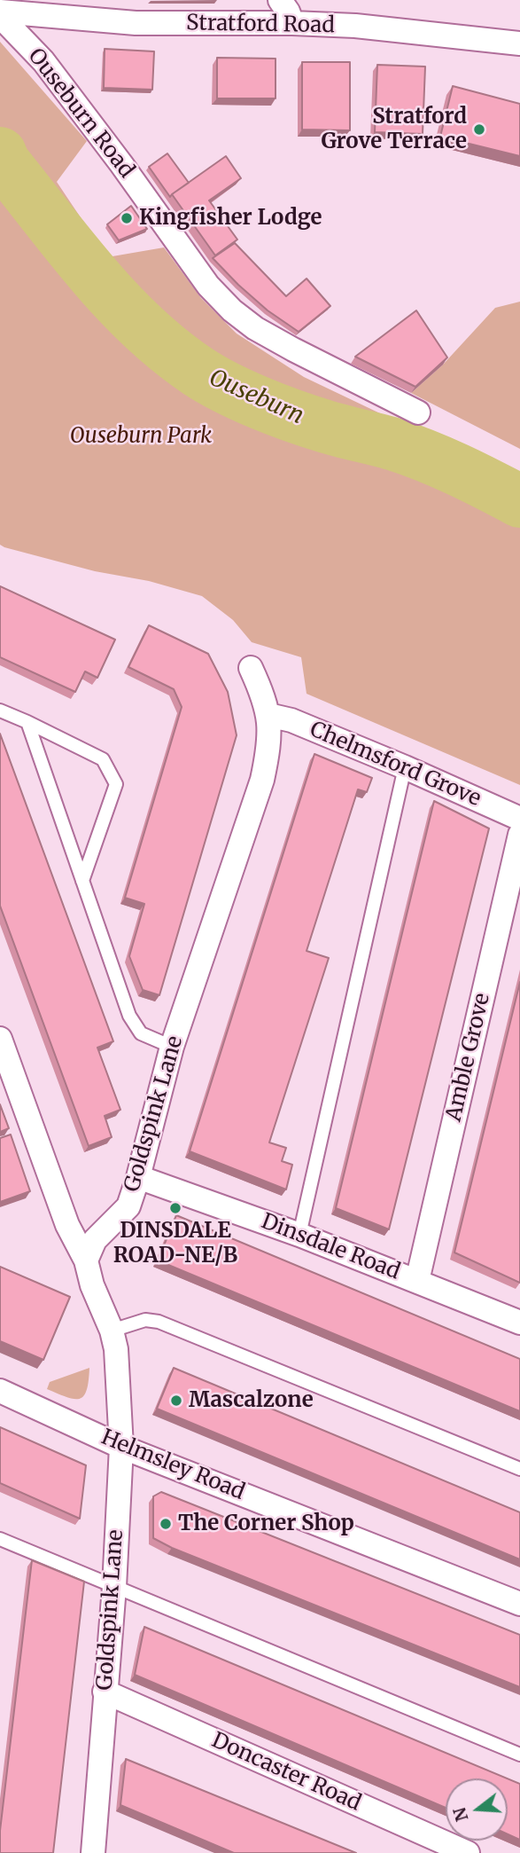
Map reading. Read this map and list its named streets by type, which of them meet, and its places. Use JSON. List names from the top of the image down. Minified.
{"streets":{"street":["Stratford Road","Ouseburn Road","Chelmsford Grove","Amble Grove","Goldspink Lane","Dinsdale Road","Helmsley Road","Doncaster Road"]},"crossings":[["Stratford Road","Ouseburn Road"],["Chelmsford Grove","Goldspink Lane"],["Amble Grove","Dinsdale Road"],["Goldspink Lane","Dinsdale Road"],["Goldspink Lane","Helmsley Road"],["Goldspink Lane","Doncaster Road"]],"water":["Ouseburn"],"parks":["Ouseburn Park"],"places":["Stratford Grove Terrace","Kingfisher Lodge","DINSDALE ROAD-NE/B","Mascalzone","The Corner Shop"],"north":"left"}
